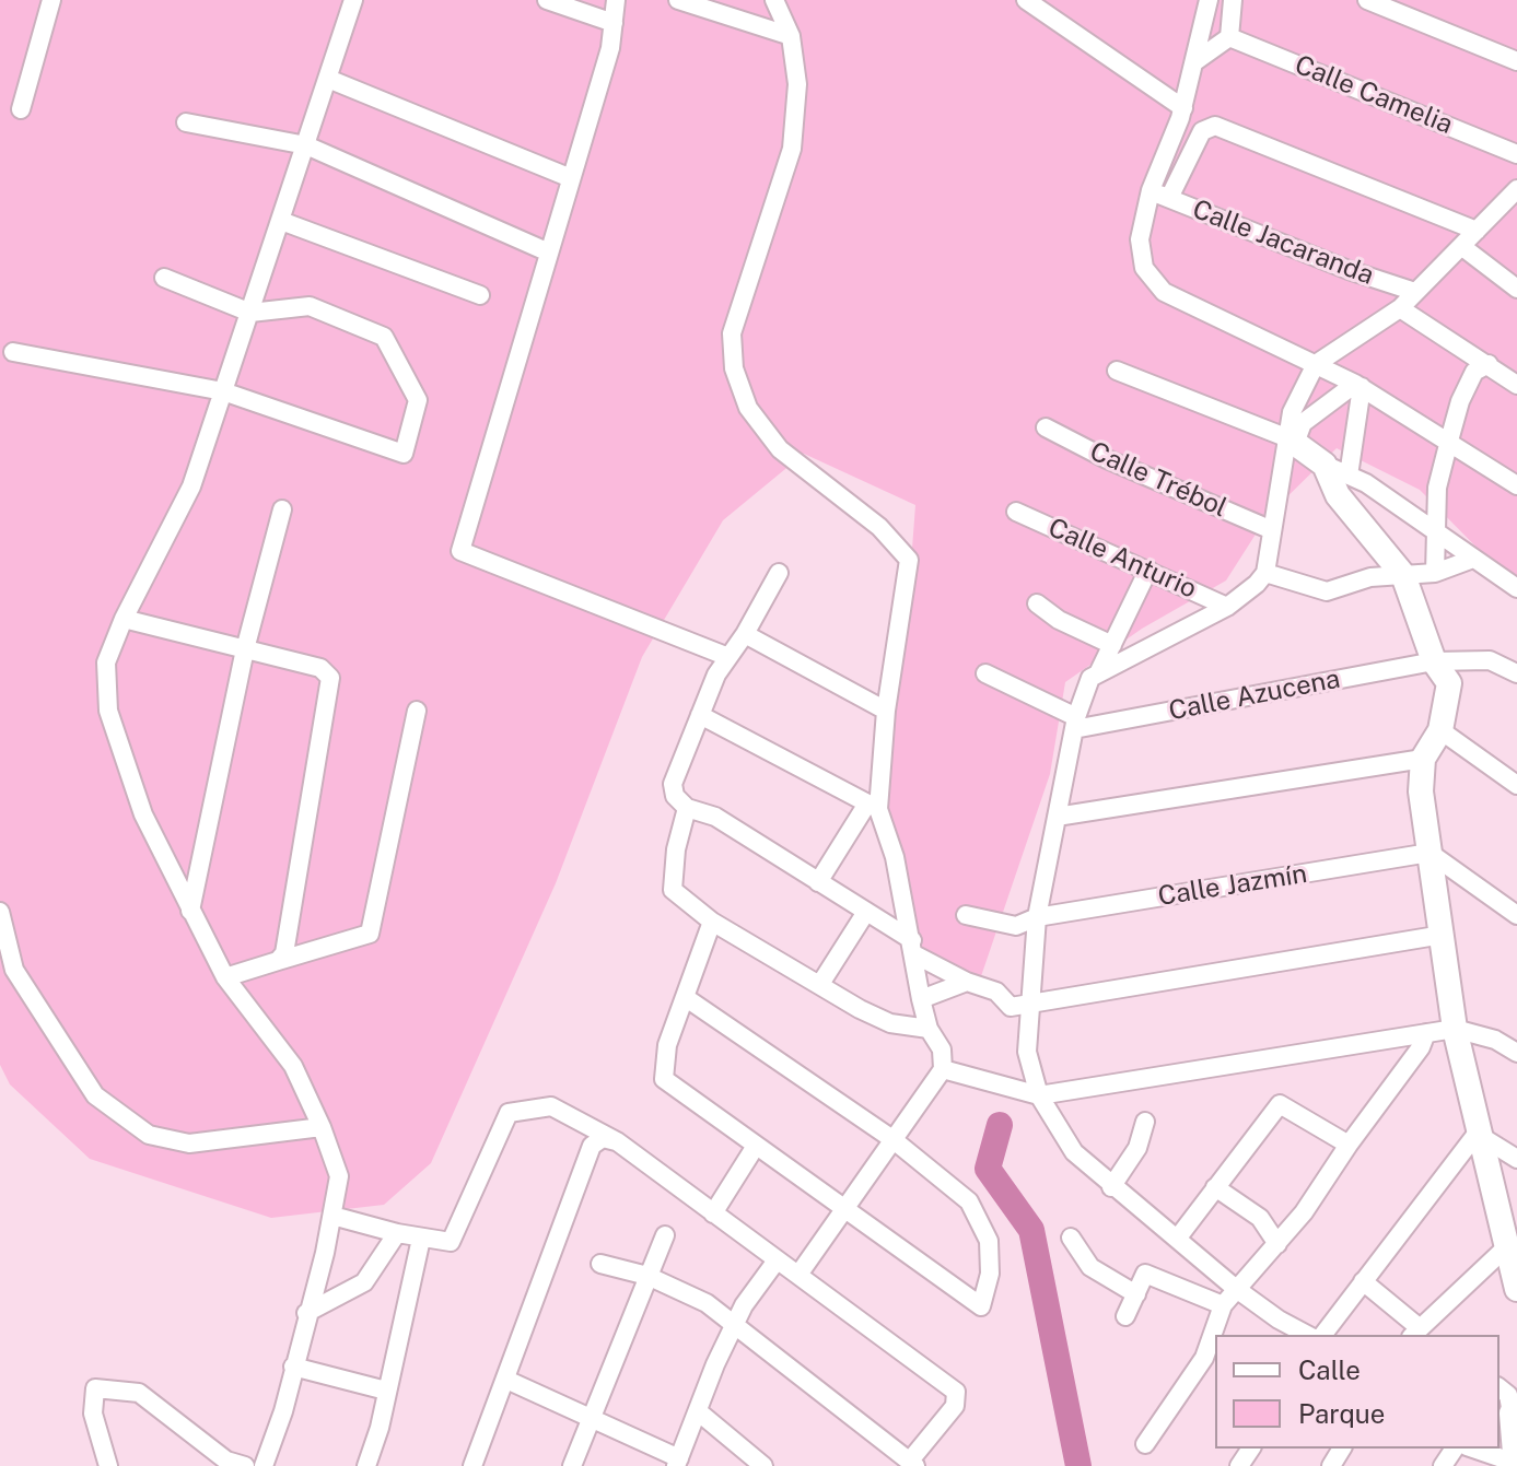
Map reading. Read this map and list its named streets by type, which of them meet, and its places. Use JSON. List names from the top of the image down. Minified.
{"streets":{"street":["Calle Camelia","Calle Jacaranda","Calle Trébol","Calle Anturio","Calle Azucena","Calle Jazmín"]},"legend":["Calle","Parque"]}
